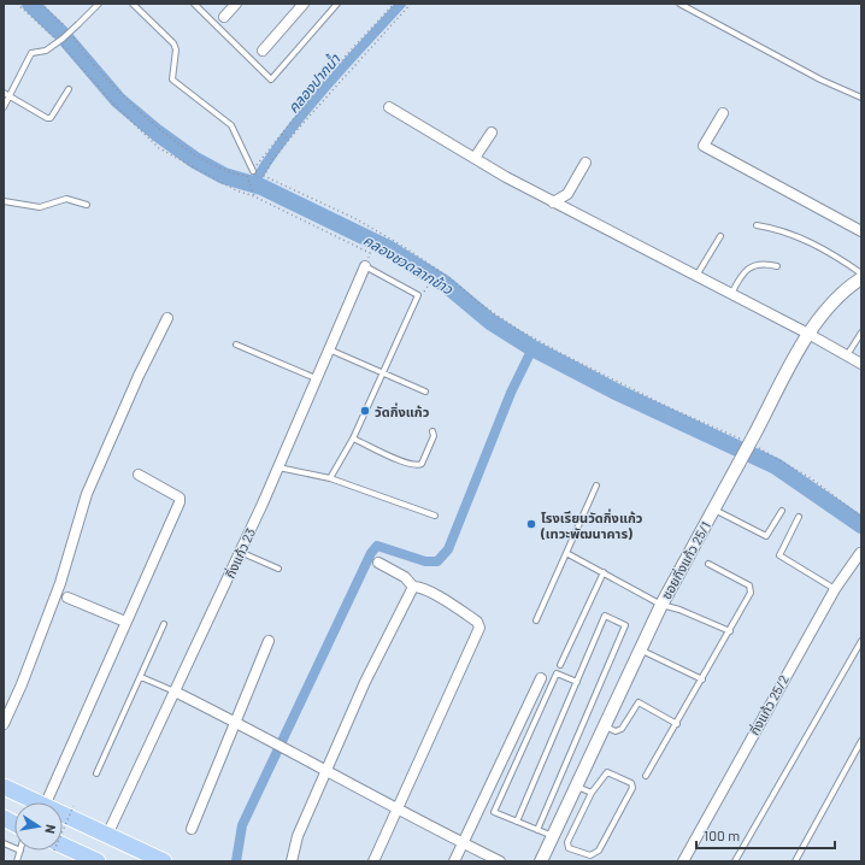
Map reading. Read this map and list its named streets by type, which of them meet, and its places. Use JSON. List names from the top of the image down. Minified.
{"streets":{"street":["กิ่งแก้ว 23","ซอยกิ่งแก้ว 25/1","กิ่งแก้ว 25/2"]},"water":["คลองปากน้ำ","คลองชวดลากข้าว"],"places":["วัดกิ่งแก้ว","โรงเรียนวัดกิ่งแก้ว (เทวะพัฒนาคาร)"],"scale_bar":"100 m","north":"right"}
